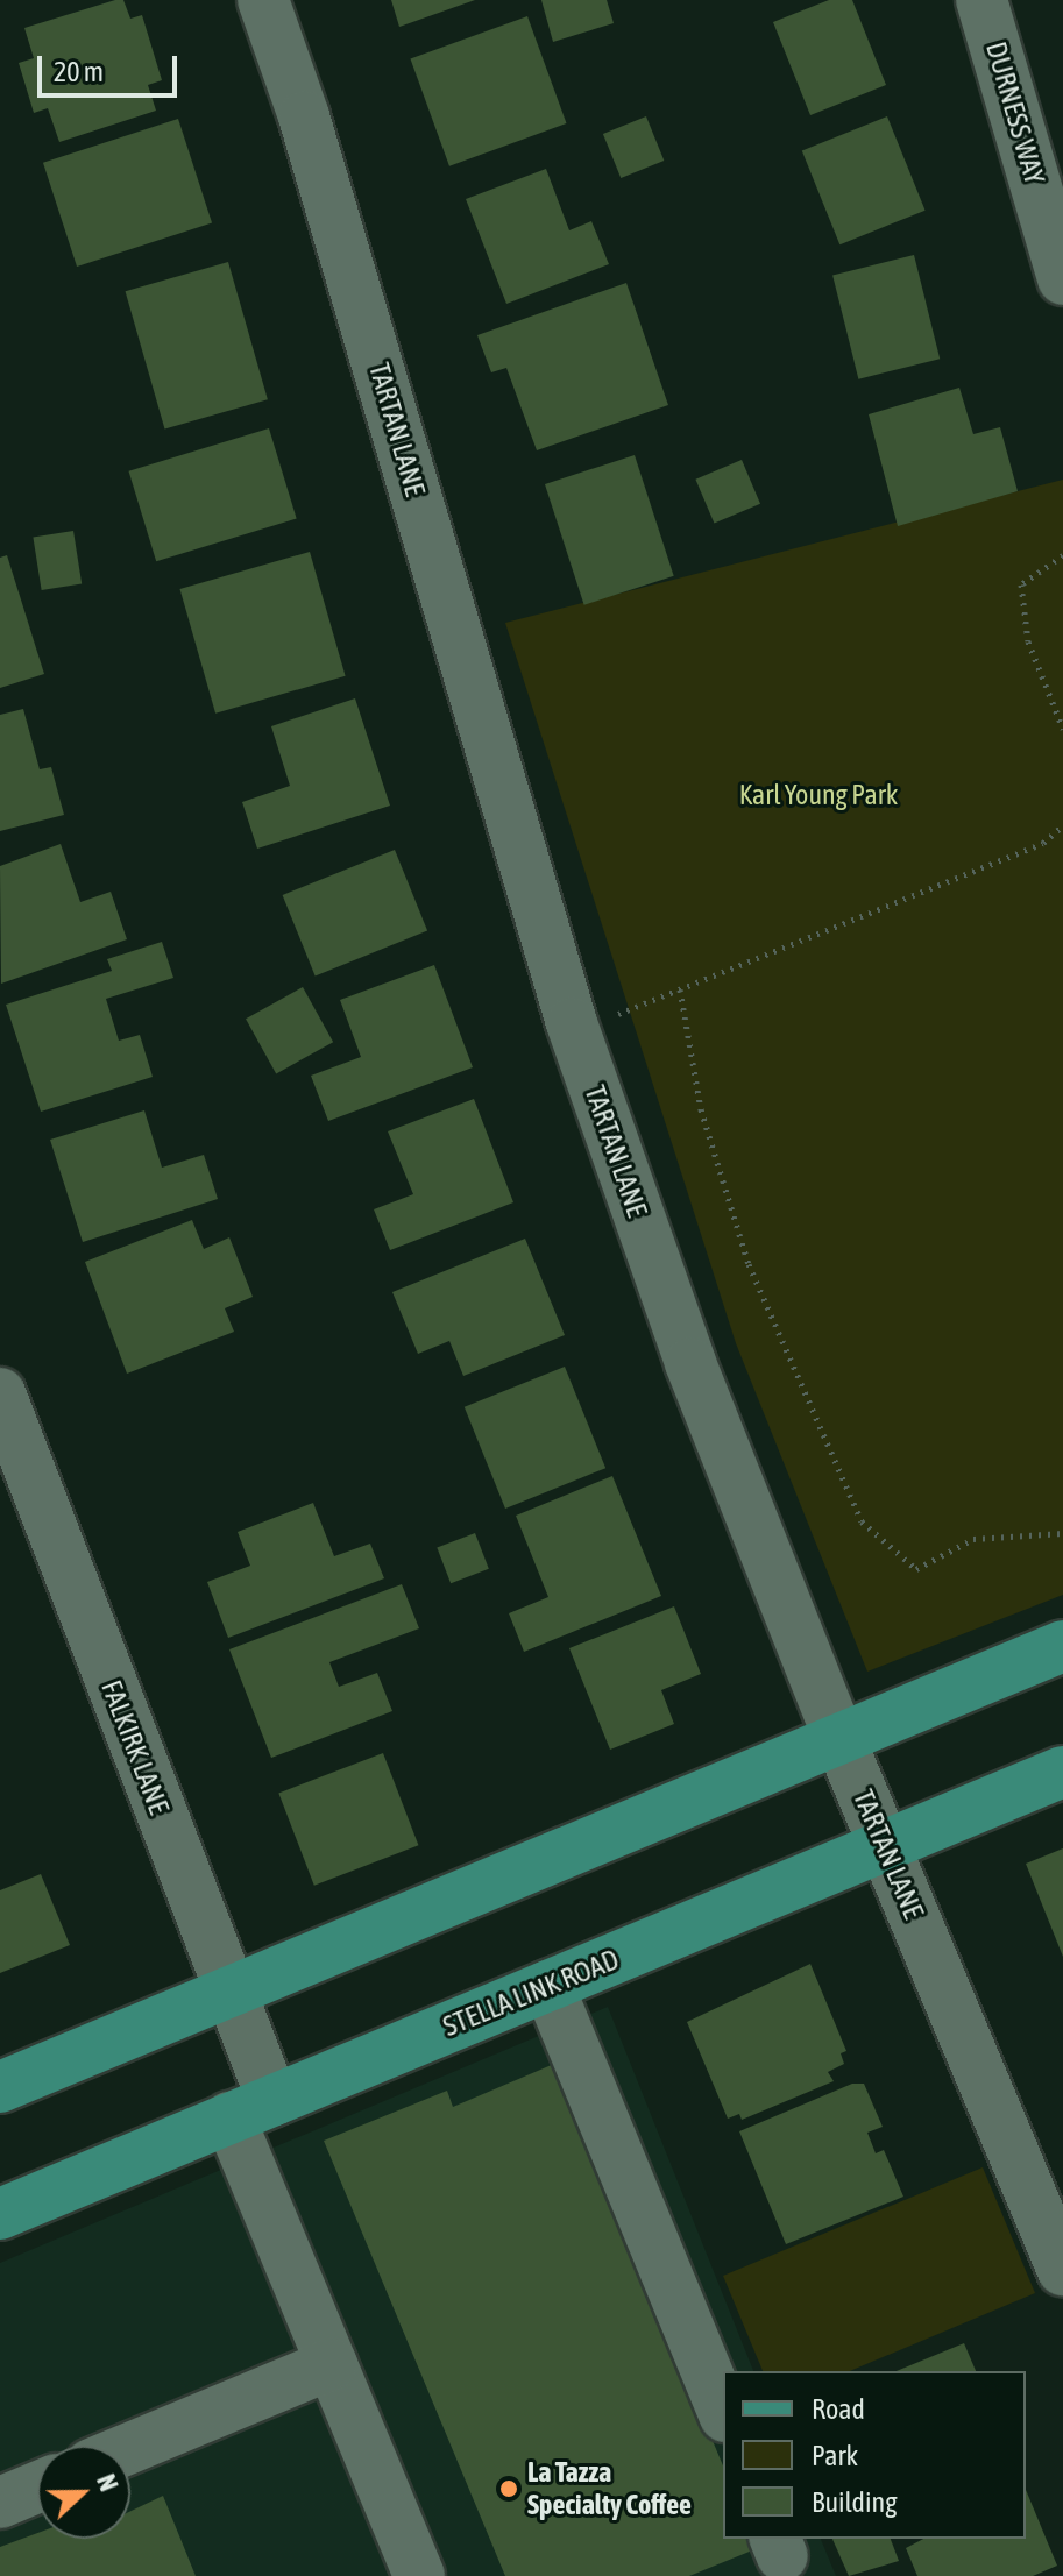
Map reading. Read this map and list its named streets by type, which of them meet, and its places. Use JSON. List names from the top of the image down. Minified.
{"streets":{"main road":["STELLA LINK ROAD"],"street":["DURNESS WAY","TARTAN LANE","FALKIRK LANE"]},"crossings":[["TARTAN LANE","STELLA LINK ROAD"],["FALKIRK LANE","STELLA LINK ROAD"]],"parks":["Karl Young Park"],"places":["La Tazza Specialty Coffee"],"legend":["Road","Park","Building"],"scale_bar":"20 m","north":"right"}
